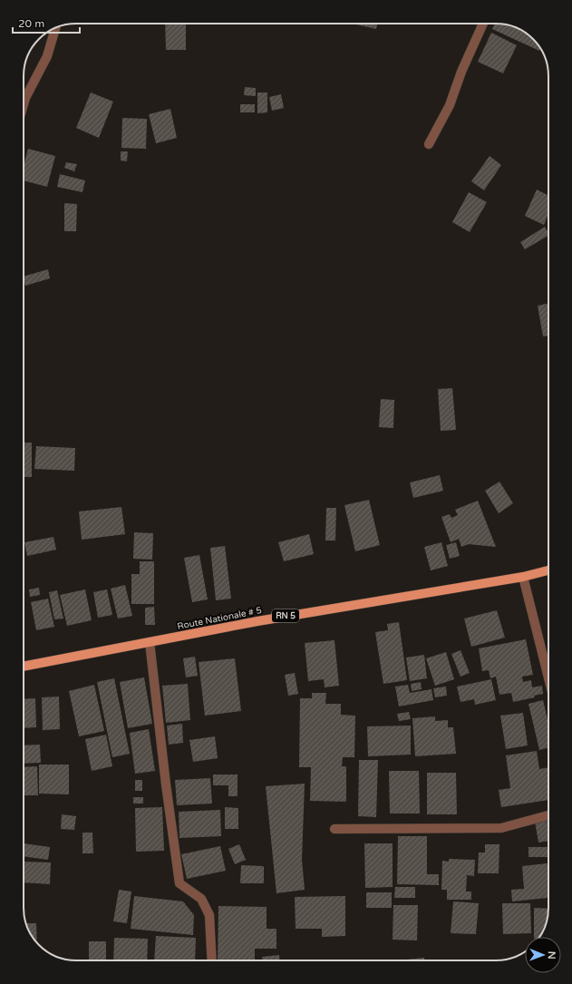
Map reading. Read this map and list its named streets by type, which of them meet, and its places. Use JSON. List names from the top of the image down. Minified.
{"streets":{"main road":["RN 5","Route Nationale # 5"]},"scale_bar":"20 m","north":"right"}
